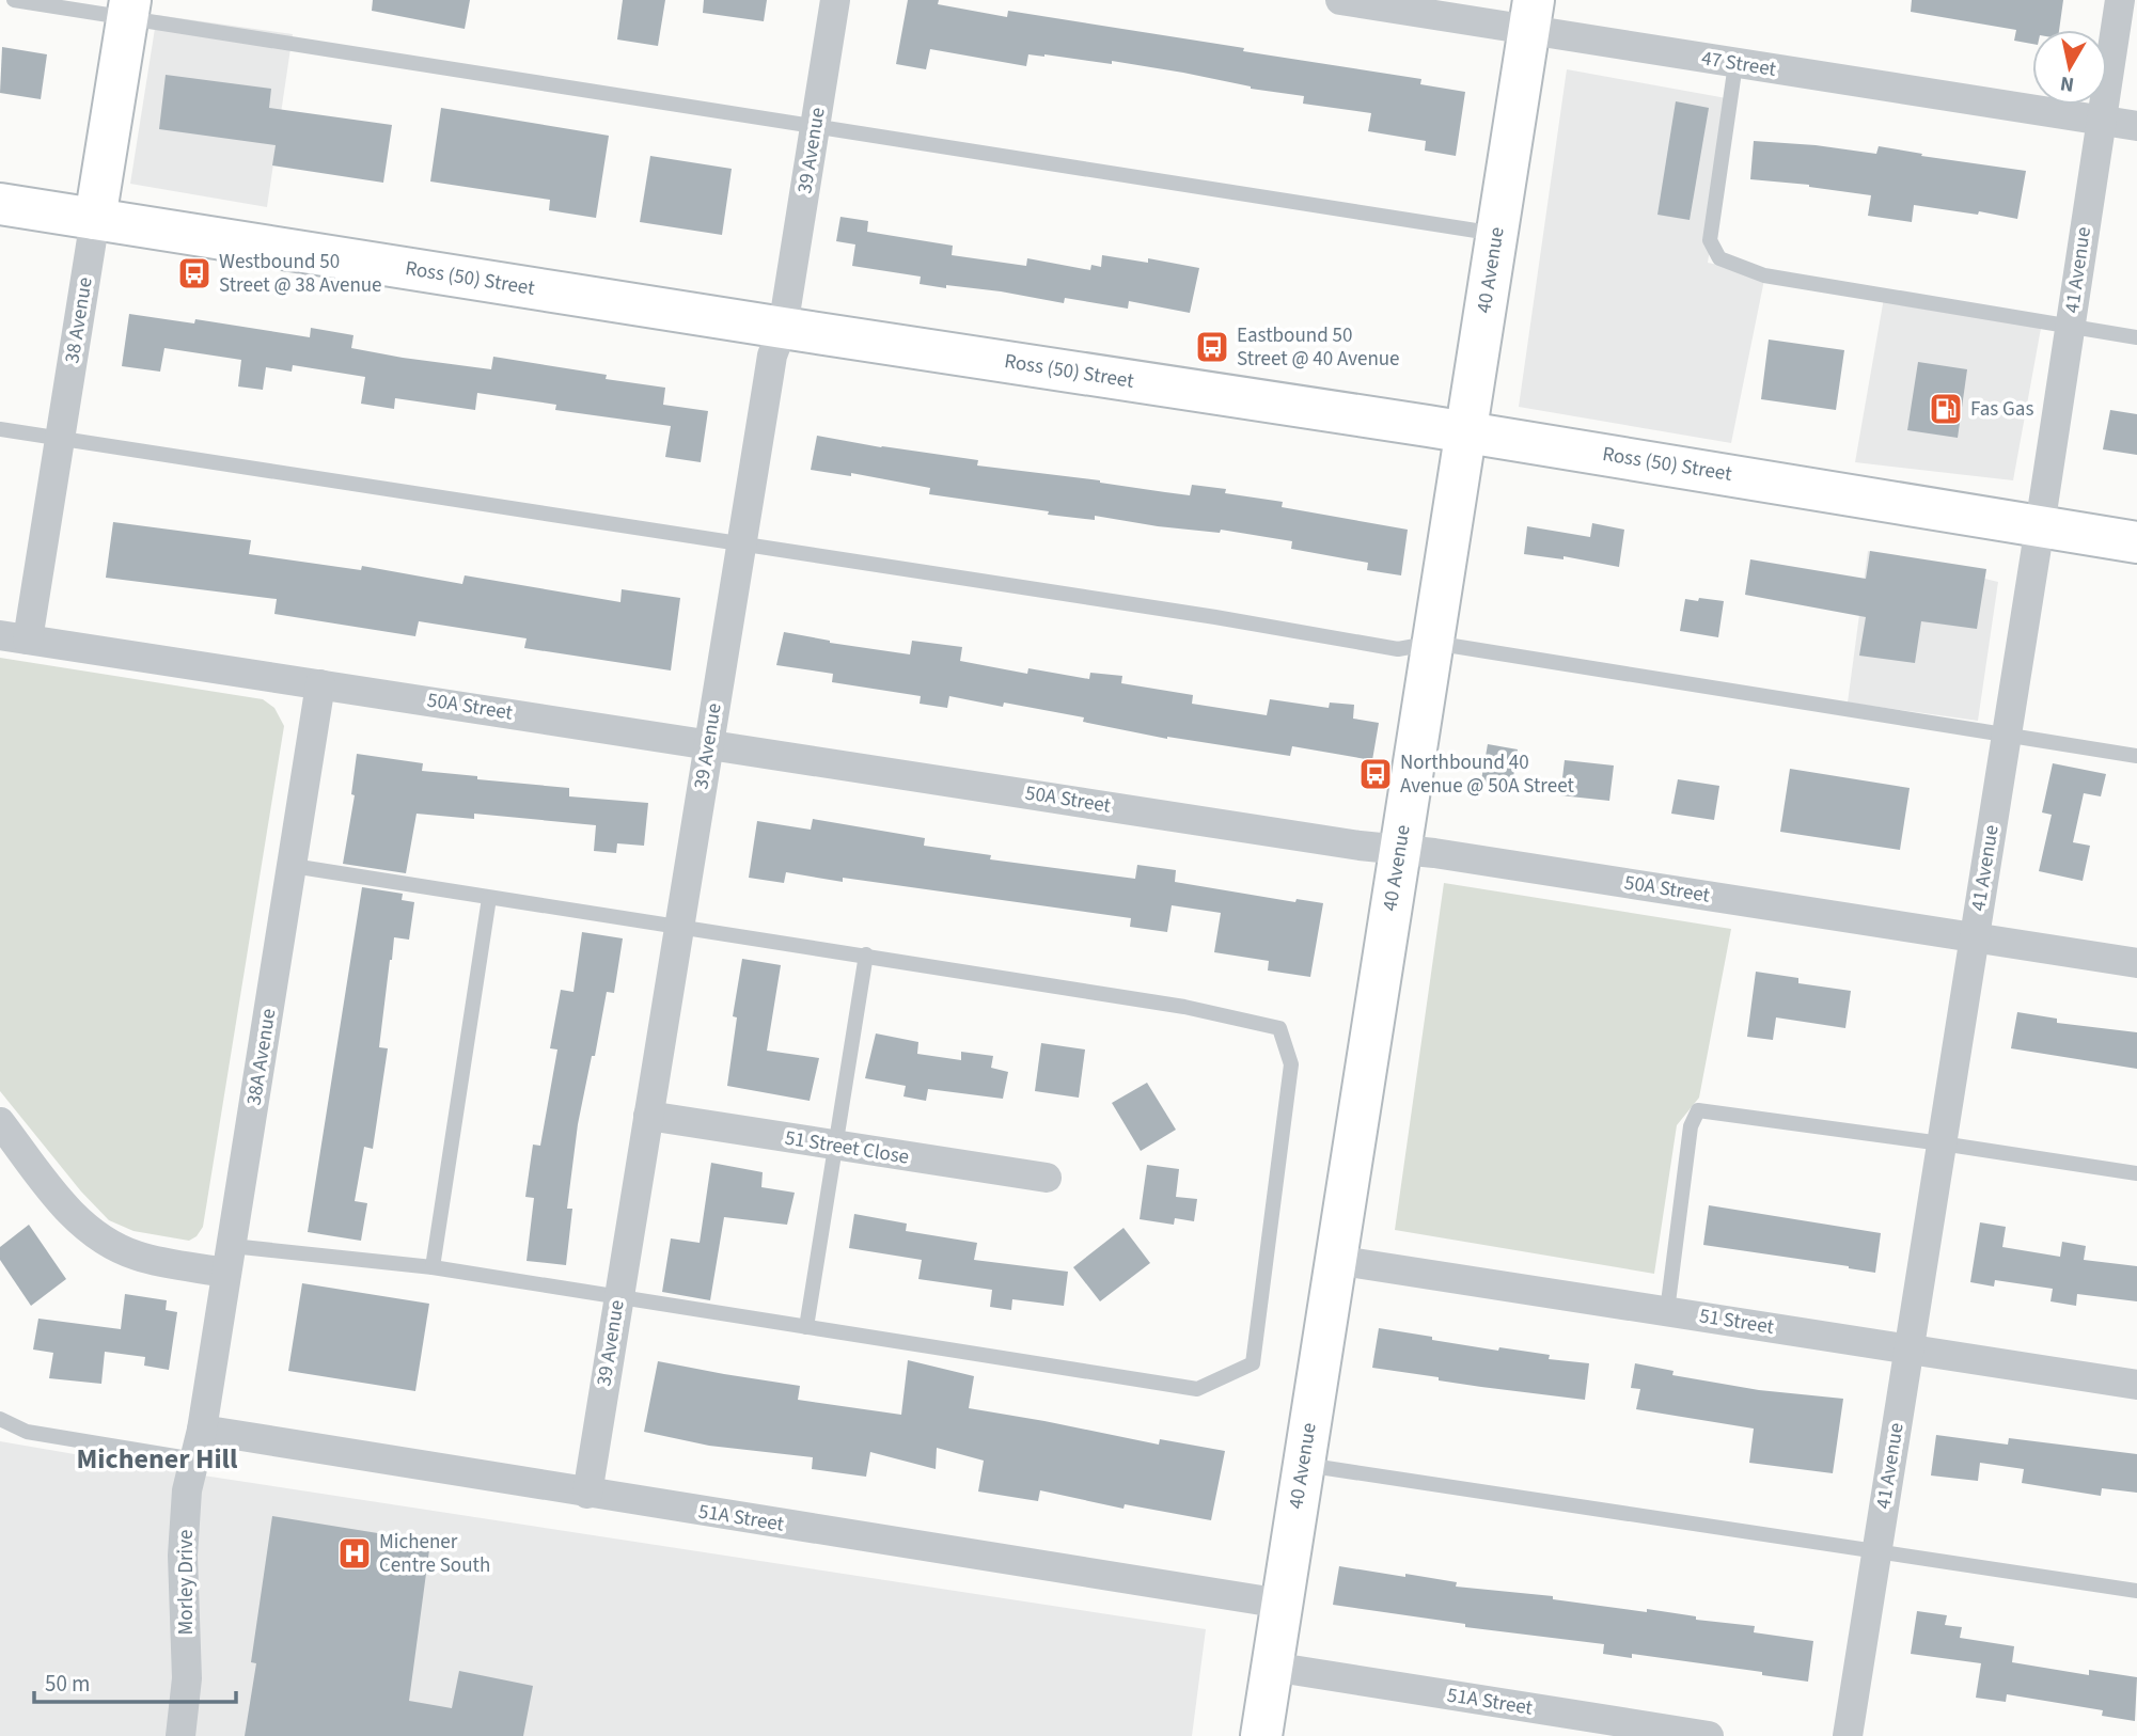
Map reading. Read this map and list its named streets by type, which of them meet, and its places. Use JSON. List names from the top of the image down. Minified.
{"streets":{"main road":["40 Avenue","Ross (50) Street","38 Avenue"],"street":["47 Street","39 Avenue","41 Avenue","50A Street","38A Avenue","51 Street Close","51 Street","51A Street","Morley Drive"]},"crossings":[["47 Street","40 Avenue"],["47 Street","41 Avenue"],["39 Avenue","Ross (50) Street"],["39 Avenue","50A Street"],["39 Avenue","51 Street Close"],["39 Avenue","51A Street"],["40 Avenue","Ross (50) Street"],["40 Avenue","50A Street"],["40 Avenue","51 Street"],["40 Avenue","51A Street"],["41 Avenue","Ross (50) Street"],["41 Avenue","50A Street"],["41 Avenue","51 Street"],["Ross (50) Street","38 Avenue"],["38 Avenue","50A Street"],["50A Street","38A Avenue"],["38A Avenue","51A Street"],["38A Avenue","Morley Drive"],["51A Street","Morley Drive"]],"districts":["Michener Hill"],"places":{"bus stop":["Westbound 50 Street @ 38 Avenue","Eastbound 50 Street @ 40 Avenue","Northbound 40 Avenue @ 50A Street"],"fuel station":["Fas Gas"],"hospital":["Michener Centre South"]},"scale_bar":"50 m","north":"bottom"}
